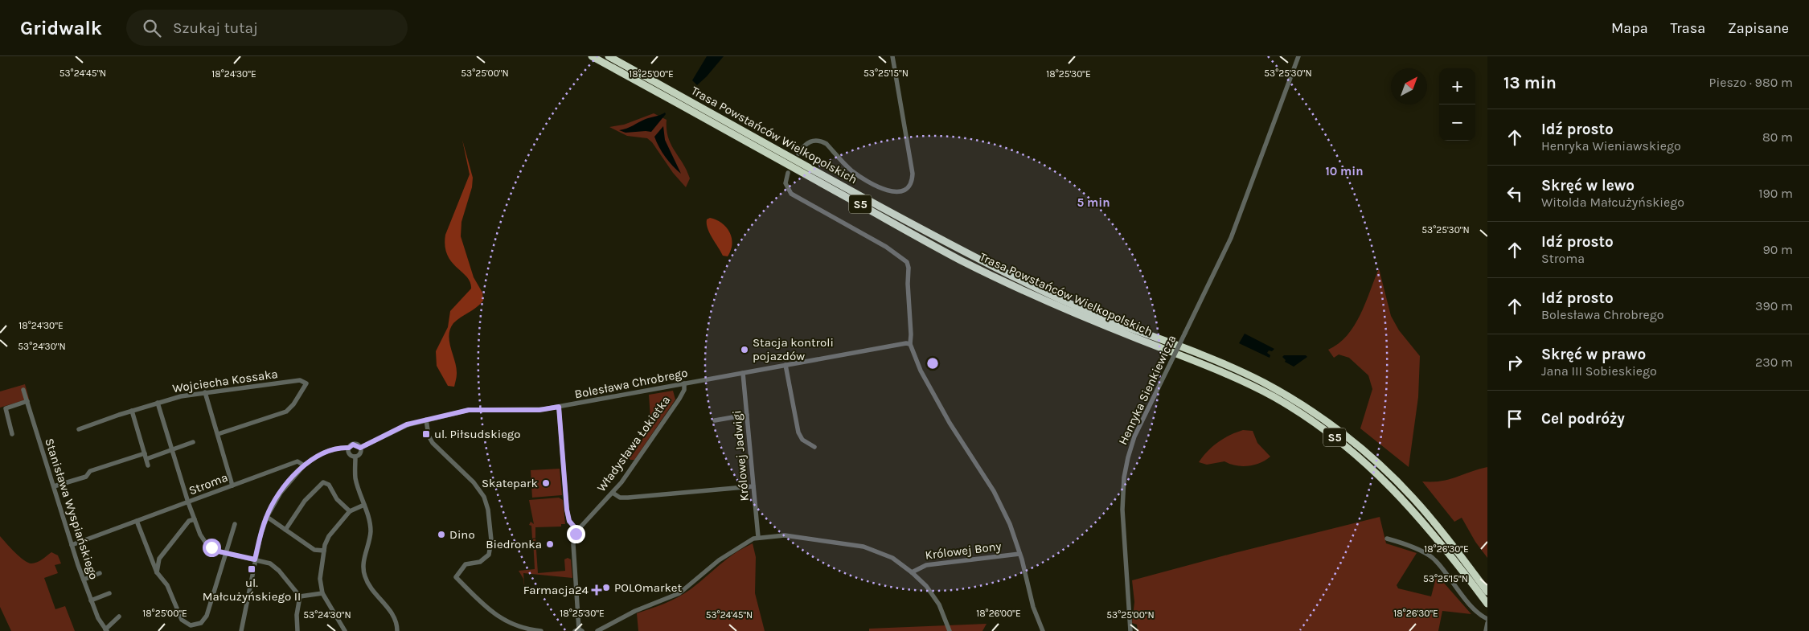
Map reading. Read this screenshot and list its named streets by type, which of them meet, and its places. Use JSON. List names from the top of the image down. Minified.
{"streets":{"highway":["Trasa Powstańców Wielkopolskich","S5"],"street":["Wojciecha Kossaka","Bolesława Chrobrego","Henryka Sienkiewicza","Władysława Łokietka","Królowej Jadwigi","Stroma","Stanisława Wyspiańskiego","Królowej Bony"]},"crossings":[["Bolesława Chrobrego","Władysława Łokietka"],["Bolesława Chrobrego","Królowej Jadwigi"],["Stroma","Stanisława Wyspiańskiego"]],"places":{"other":["Stacja kontroli pojazdów","Skatepark","Dino","Biedronka","POLOmarket"],"transit":["ul. Piłsudskiego","ul. Małcużyńskiego II"],"health":["Farmacja24"]},"north":"top right","page":{"header":"Gridwalk","search":"Szukaj tutaj","nav":["Mapa","Trasa","Zapisane"],"heading":["13 min","Pieszo · 980 m"],"map_buttons":["+","−"],"list":[["Idź prosto","Henryka Wieniawskiego","80 m"],["Skręć w lewo","Witolda Małcużyńskiego","190 m"],["Idź prosto","Stroma","90 m"],["Idź prosto","Bolesława Chrobrego","390 m"],["Skręć w prawo","Jana III Sobieskiego","230 m"],"Cel podróży"]},"coordinates":["53°24'45\"N","53°25'00\"N","53°25'15\"N","53°25'30\"N","18°24'30\"E","18°25'00\"E","18°25'30\"E","53°24'30\"N","18°26'30\"E","18°26'00\"E"],"rings":["10 min","5 min"]}
